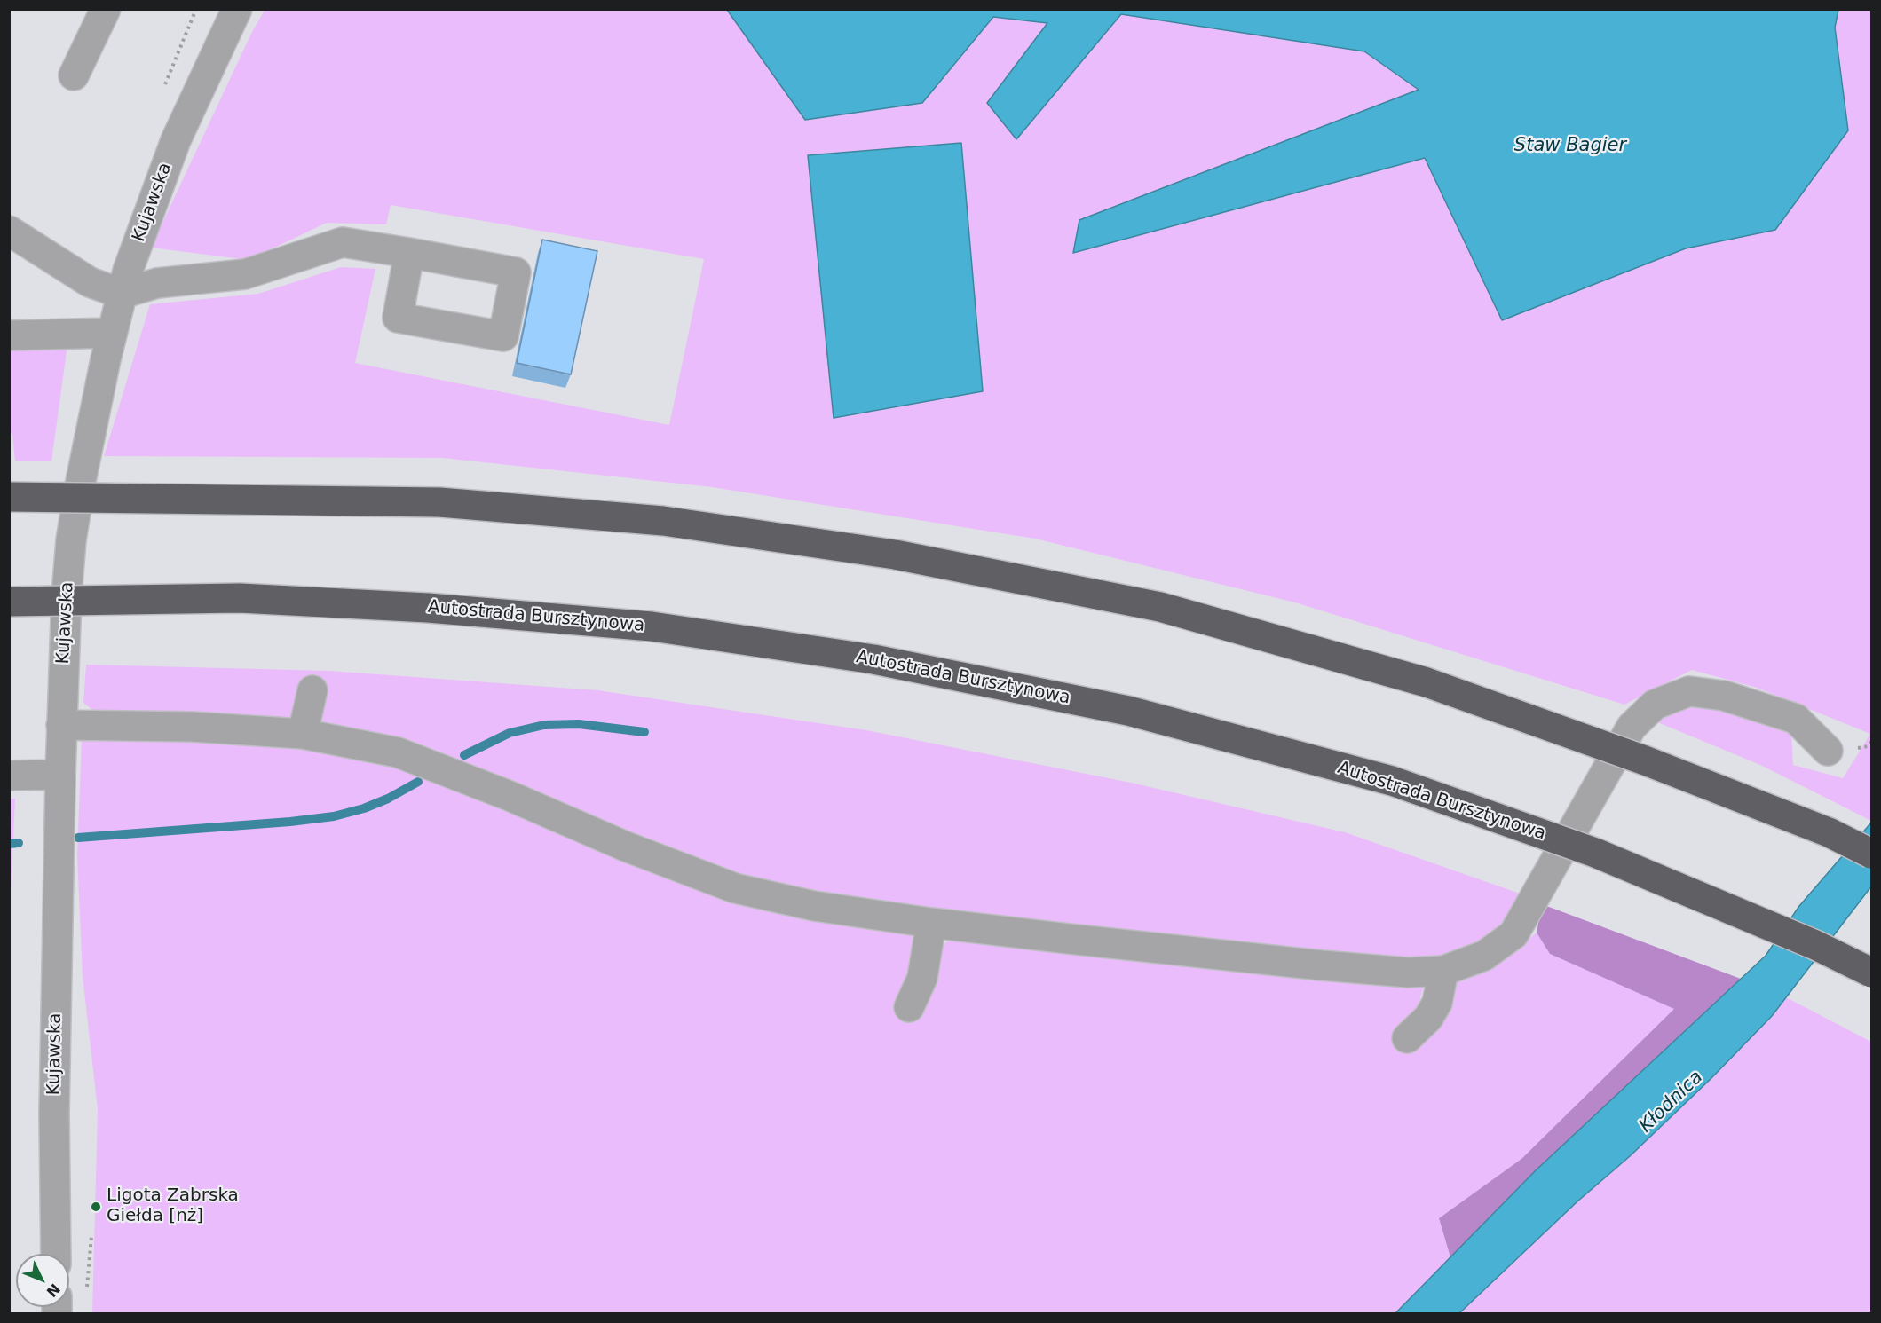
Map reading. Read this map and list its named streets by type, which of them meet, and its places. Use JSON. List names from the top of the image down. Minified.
{"streets":{"highway":["Autostrada Bursztynowa"],"street":["Kujawska"]},"water":["Staw Bagier","Kłodnica"],"places":["Ligota Zabrska Giełda [nż]"],"north":"bottom right"}
